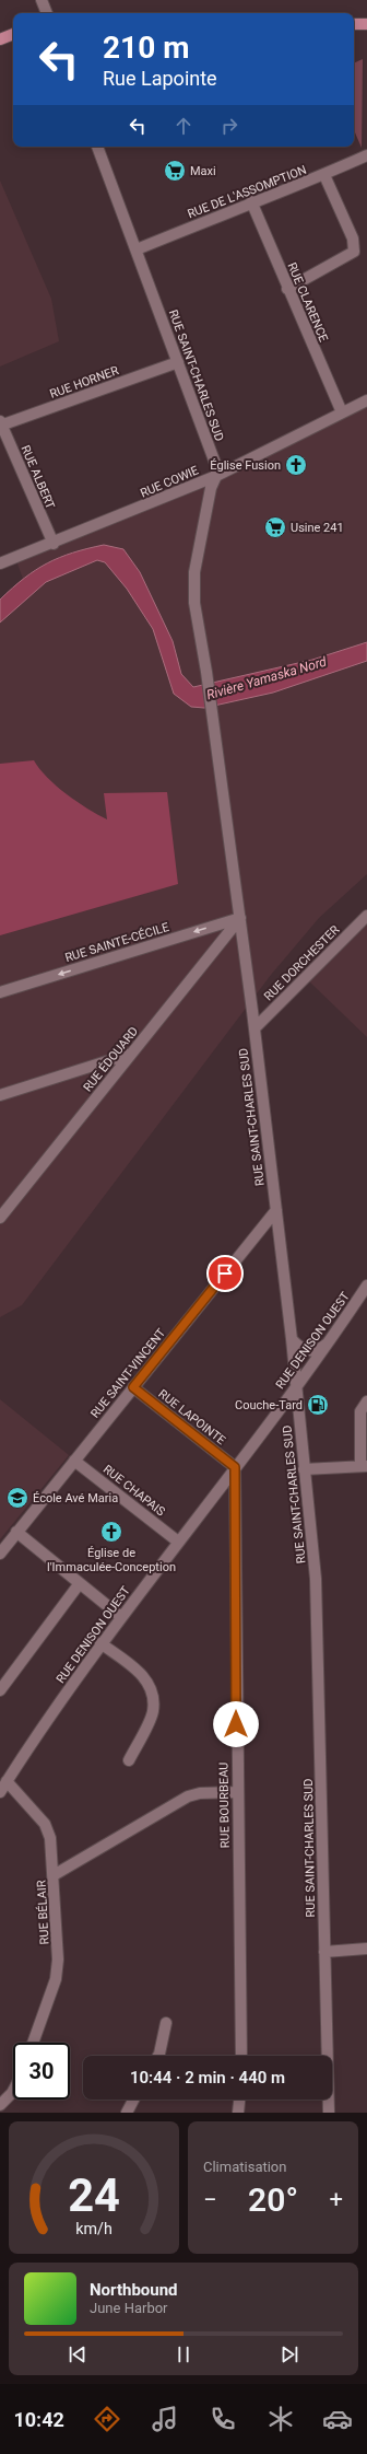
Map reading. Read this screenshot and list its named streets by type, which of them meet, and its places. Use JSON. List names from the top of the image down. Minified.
{"streets":{"street":["RUE DE L'ASSOMPTION","RUE CLARENCE","RUE SAINT-CHARLES SUD","RUE HORNER","RUE ALBERT","RUE COWIE","RUE SAINTE-CÉCILE","RUE DORCHESTER","RUE ÉDOUARD","RUE DENISON OUEST","RUE SAINT-VINCENT","RUE LAPOINTE","RUE CHAPAIS","RUE BOURBEAU","RUE BÉLAIR"]},"crossings":[["RUE DE L'ASSOMPTION","RUE CLARENCE"],["RUE DE L'ASSOMPTION","RUE SAINT-CHARLES SUD"],["RUE CLARENCE","RUE COWIE"],["RUE SAINT-CHARLES SUD","RUE HORNER"],["RUE SAINT-CHARLES SUD","RUE COWIE"],["RUE SAINT-CHARLES SUD","RUE SAINTE-CÉCILE"],["RUE SAINT-CHARLES SUD","RUE DORCHESTER"],["RUE SAINT-CHARLES SUD","RUE ÉDOUARD"],["RUE SAINT-CHARLES SUD","RUE DENISON OUEST"],["RUE SAINT-CHARLES SUD","RUE SAINT-VINCENT"],["RUE HORNER","RUE ALBERT"],["RUE ALBERT","RUE COWIE"],["RUE SAINTE-CÉCILE","RUE ÉDOUARD"],["RUE DENISON OUEST","RUE LAPOINTE"],["RUE DENISON OUEST","RUE CHAPAIS"],["RUE DENISON OUEST","RUE BOURBEAU"],["RUE DENISON OUEST","RUE BÉLAIR"],["RUE SAINT-VINCENT","RUE LAPOINTE"],["RUE SAINT-VINCENT","RUE CHAPAIS"],["RUE LAPOINTE","RUE BOURBEAU"]],"water":["Rivière Yamaska Nord"],"places":{"supermarket":["Maxi","Usine 241"],"church":["Église Fusion","Église de l'Immaculée-Conception"],"fuel station":["Couche-Tard"],"school or university":["École Avé Maria"]},"page":{"turn":["210 m","Rue Lapointe"],"limit":"30","trip":"10:44 · 2 min · 440 m","tile":"Climatisation","heat":["−","20°","+"],"song":["Northbound","June Harbor"],"tabs":"10:42","gauge":["24","km/h"]}}
